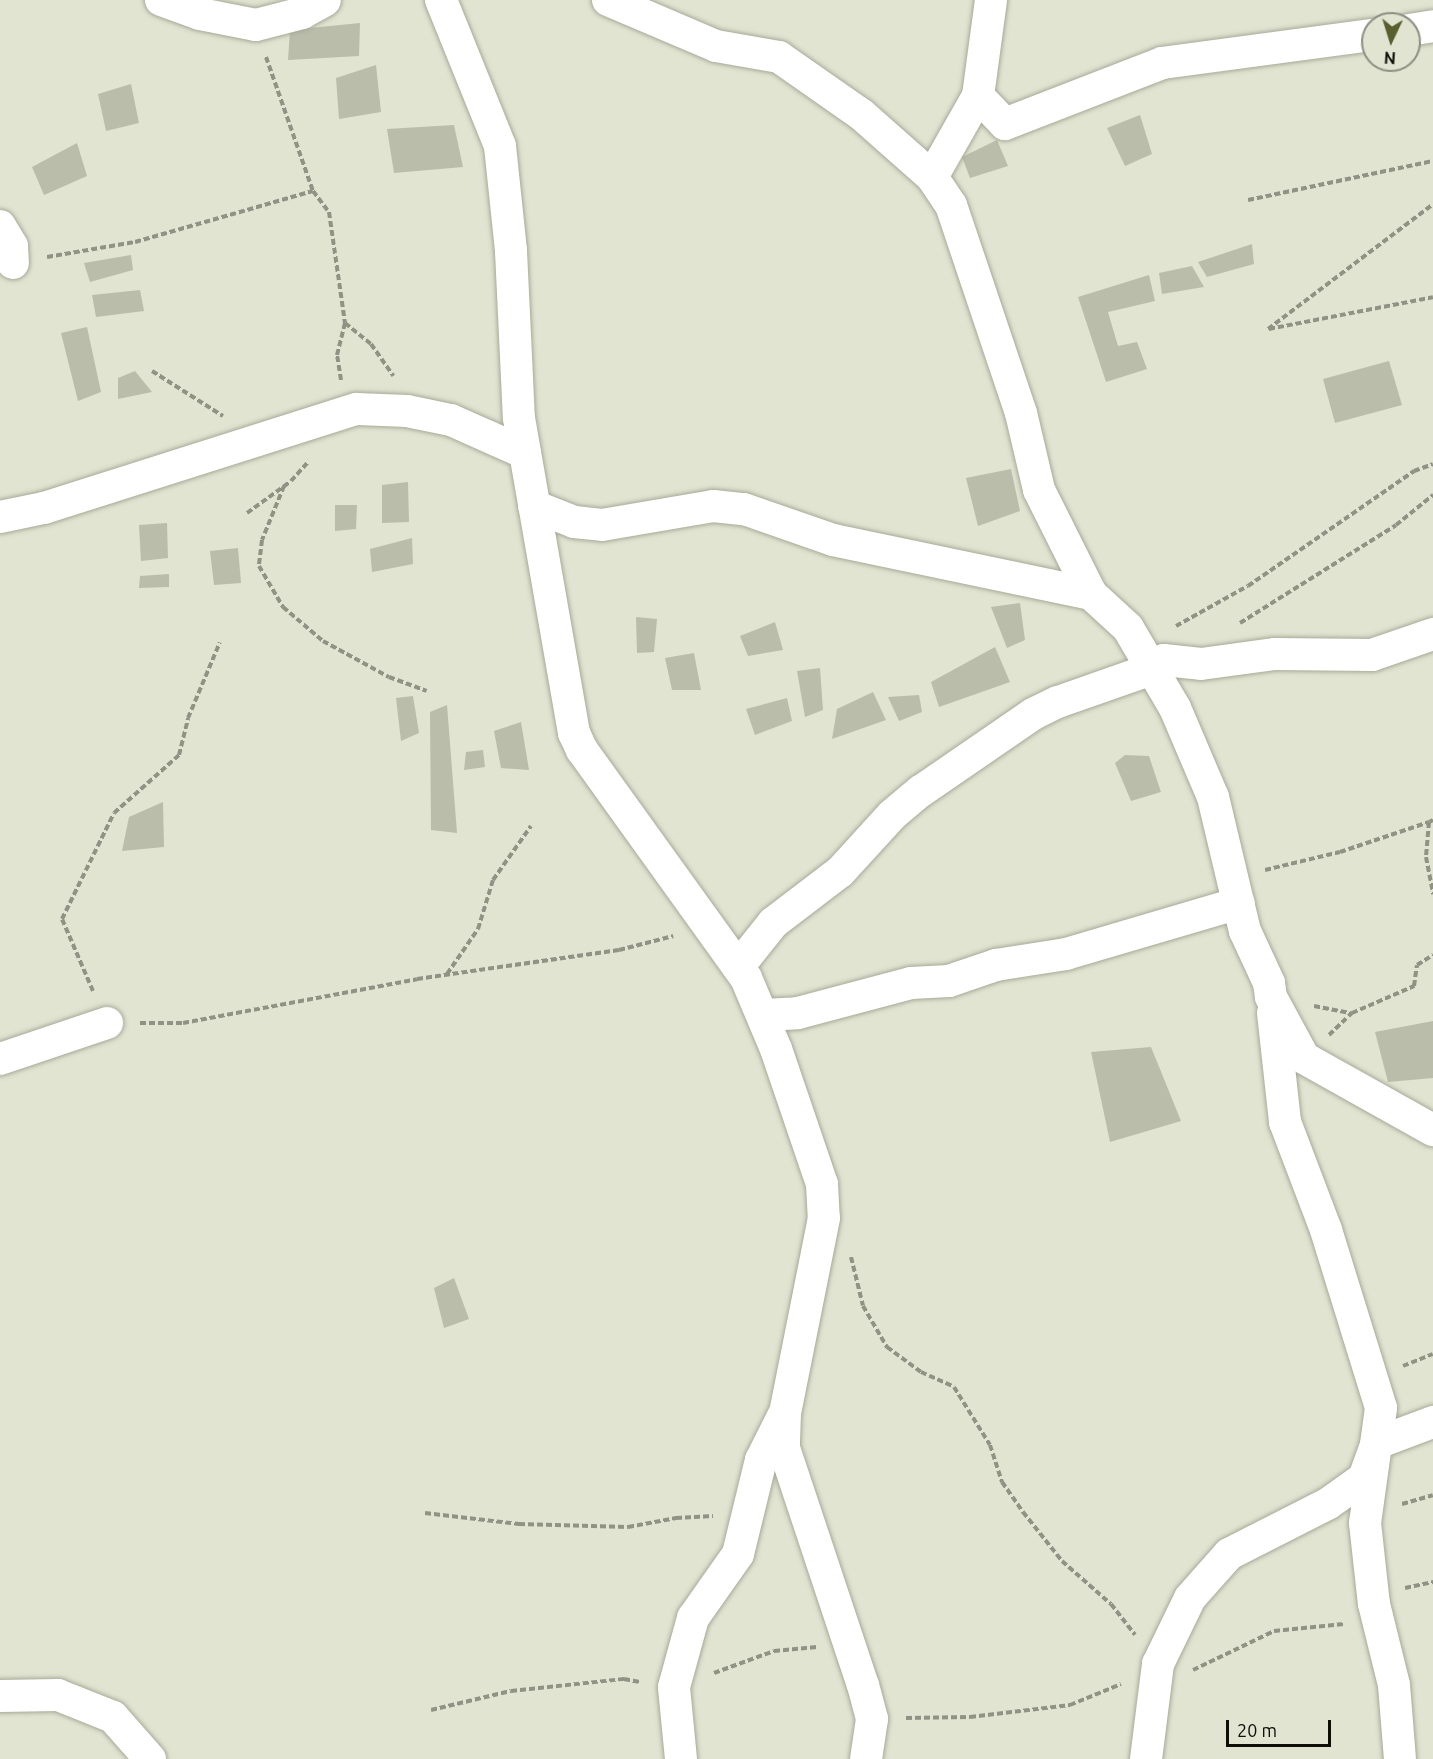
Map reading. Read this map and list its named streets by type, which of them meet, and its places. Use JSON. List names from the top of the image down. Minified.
{"scale_bar":"20 m","north":"bottom"}
